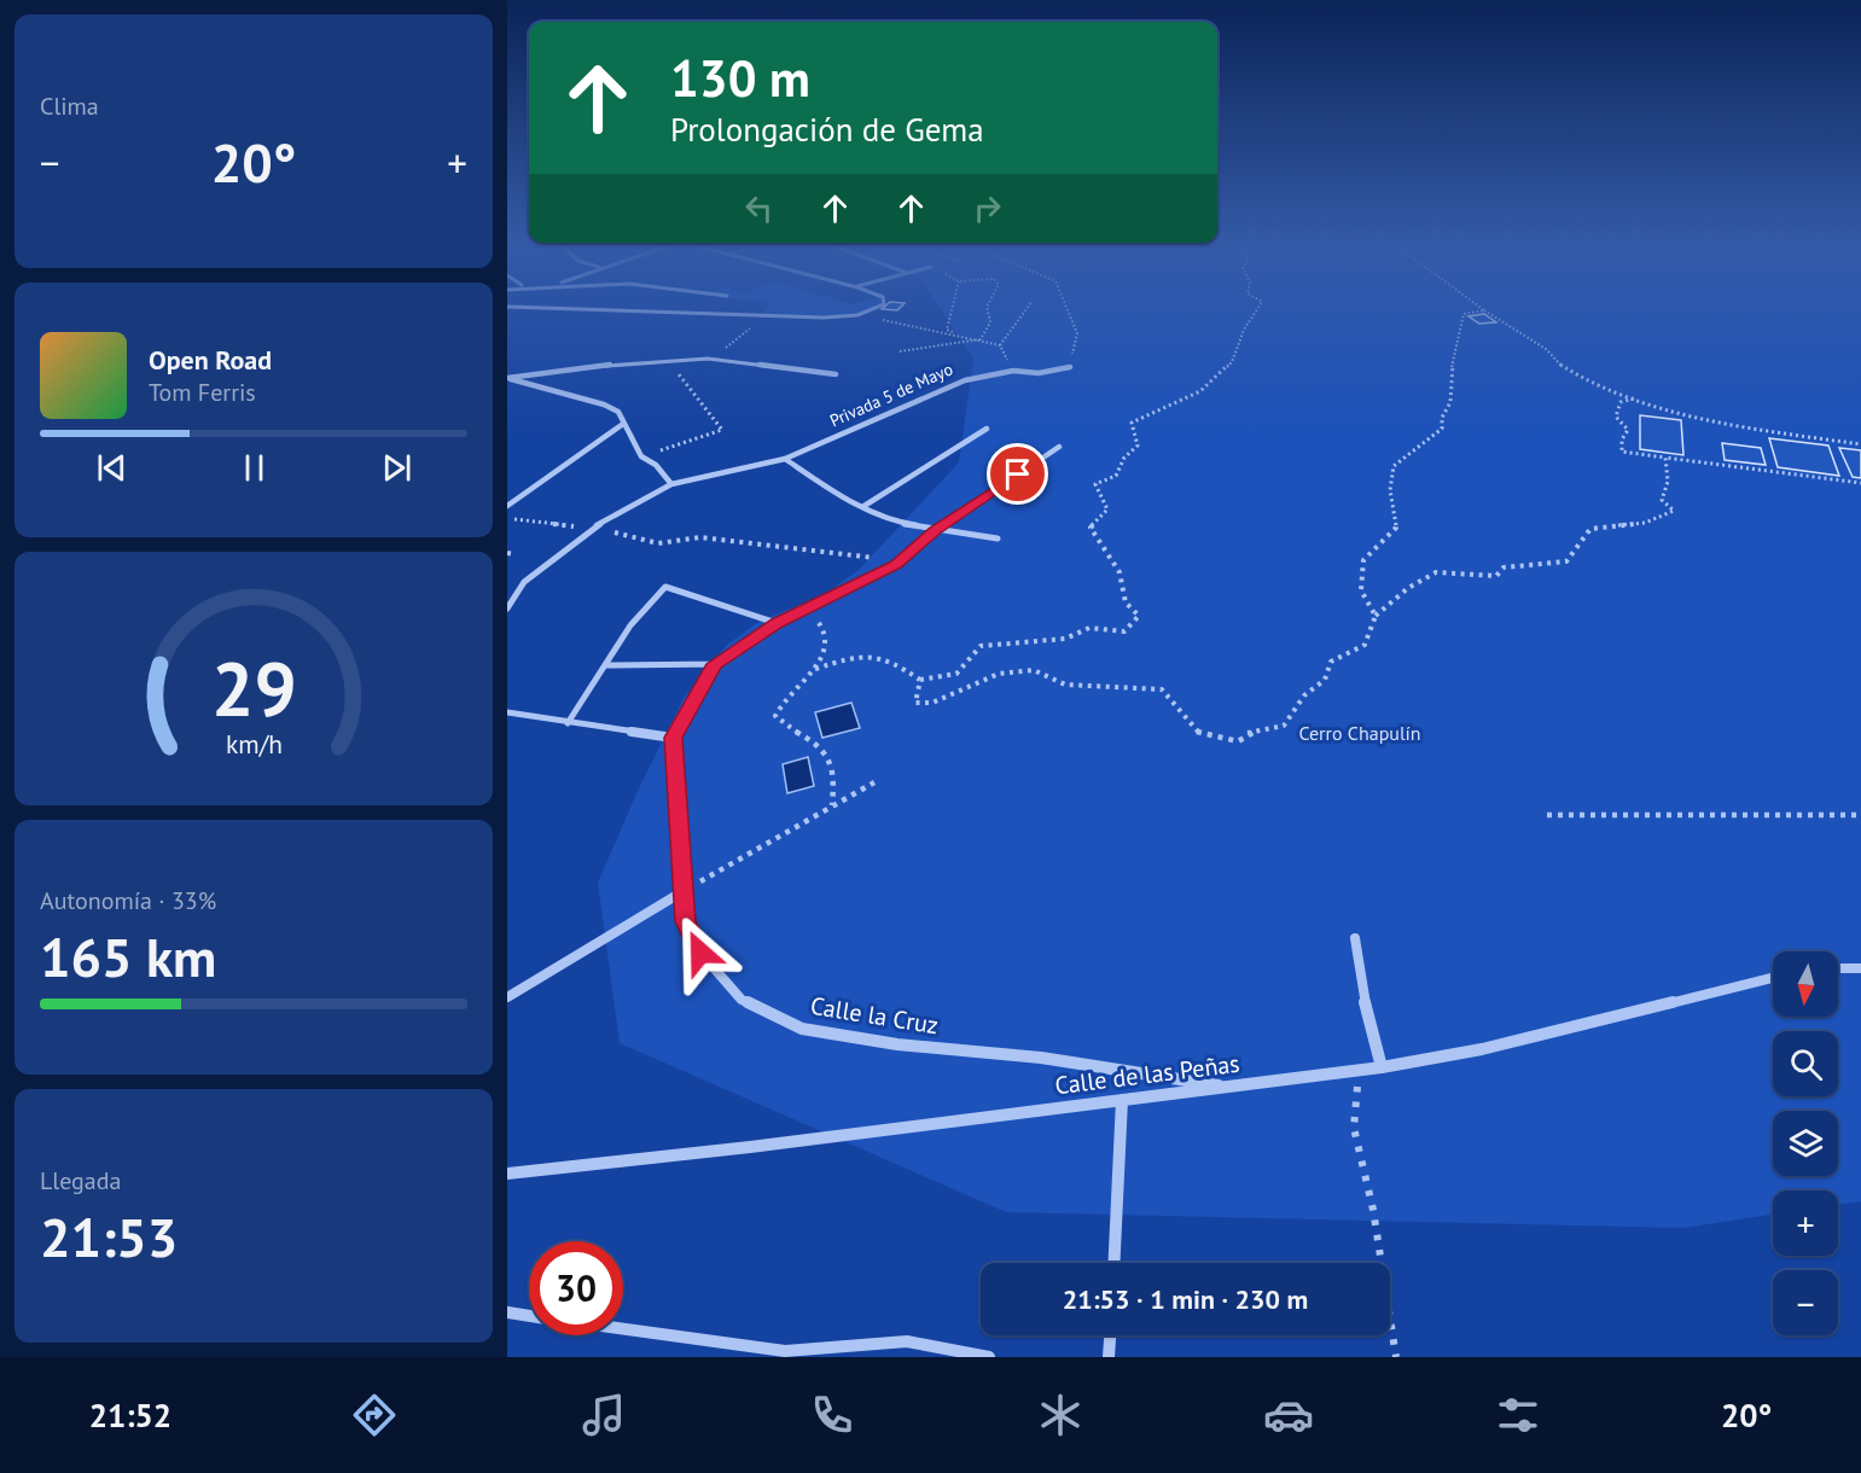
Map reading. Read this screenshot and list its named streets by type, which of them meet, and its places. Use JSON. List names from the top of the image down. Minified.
{"streets":{"street":["Privada 5 de Mayo","Calle la Cruz","Calle de las Peñas"]},"crossings":[["Calle la Cruz","Calle de las Peñas"]],"parks":["Cerro Chapulín"],"north":"bottom","page":{"tile":["Clima",["Autonomía · 33%","165 km"],["Llegada","21:53"]],"turn":["130 m","Prolongación de Gema"],"heat":["−","20°","+"],"song":["Open Road","Tom Ferris"],"map_buttons":["+","−"],"limit":"30","trip":"21:53 · 1 min · 230 m","tabs":["21:52","20°"],"gauge":["29","km/h"]}}
